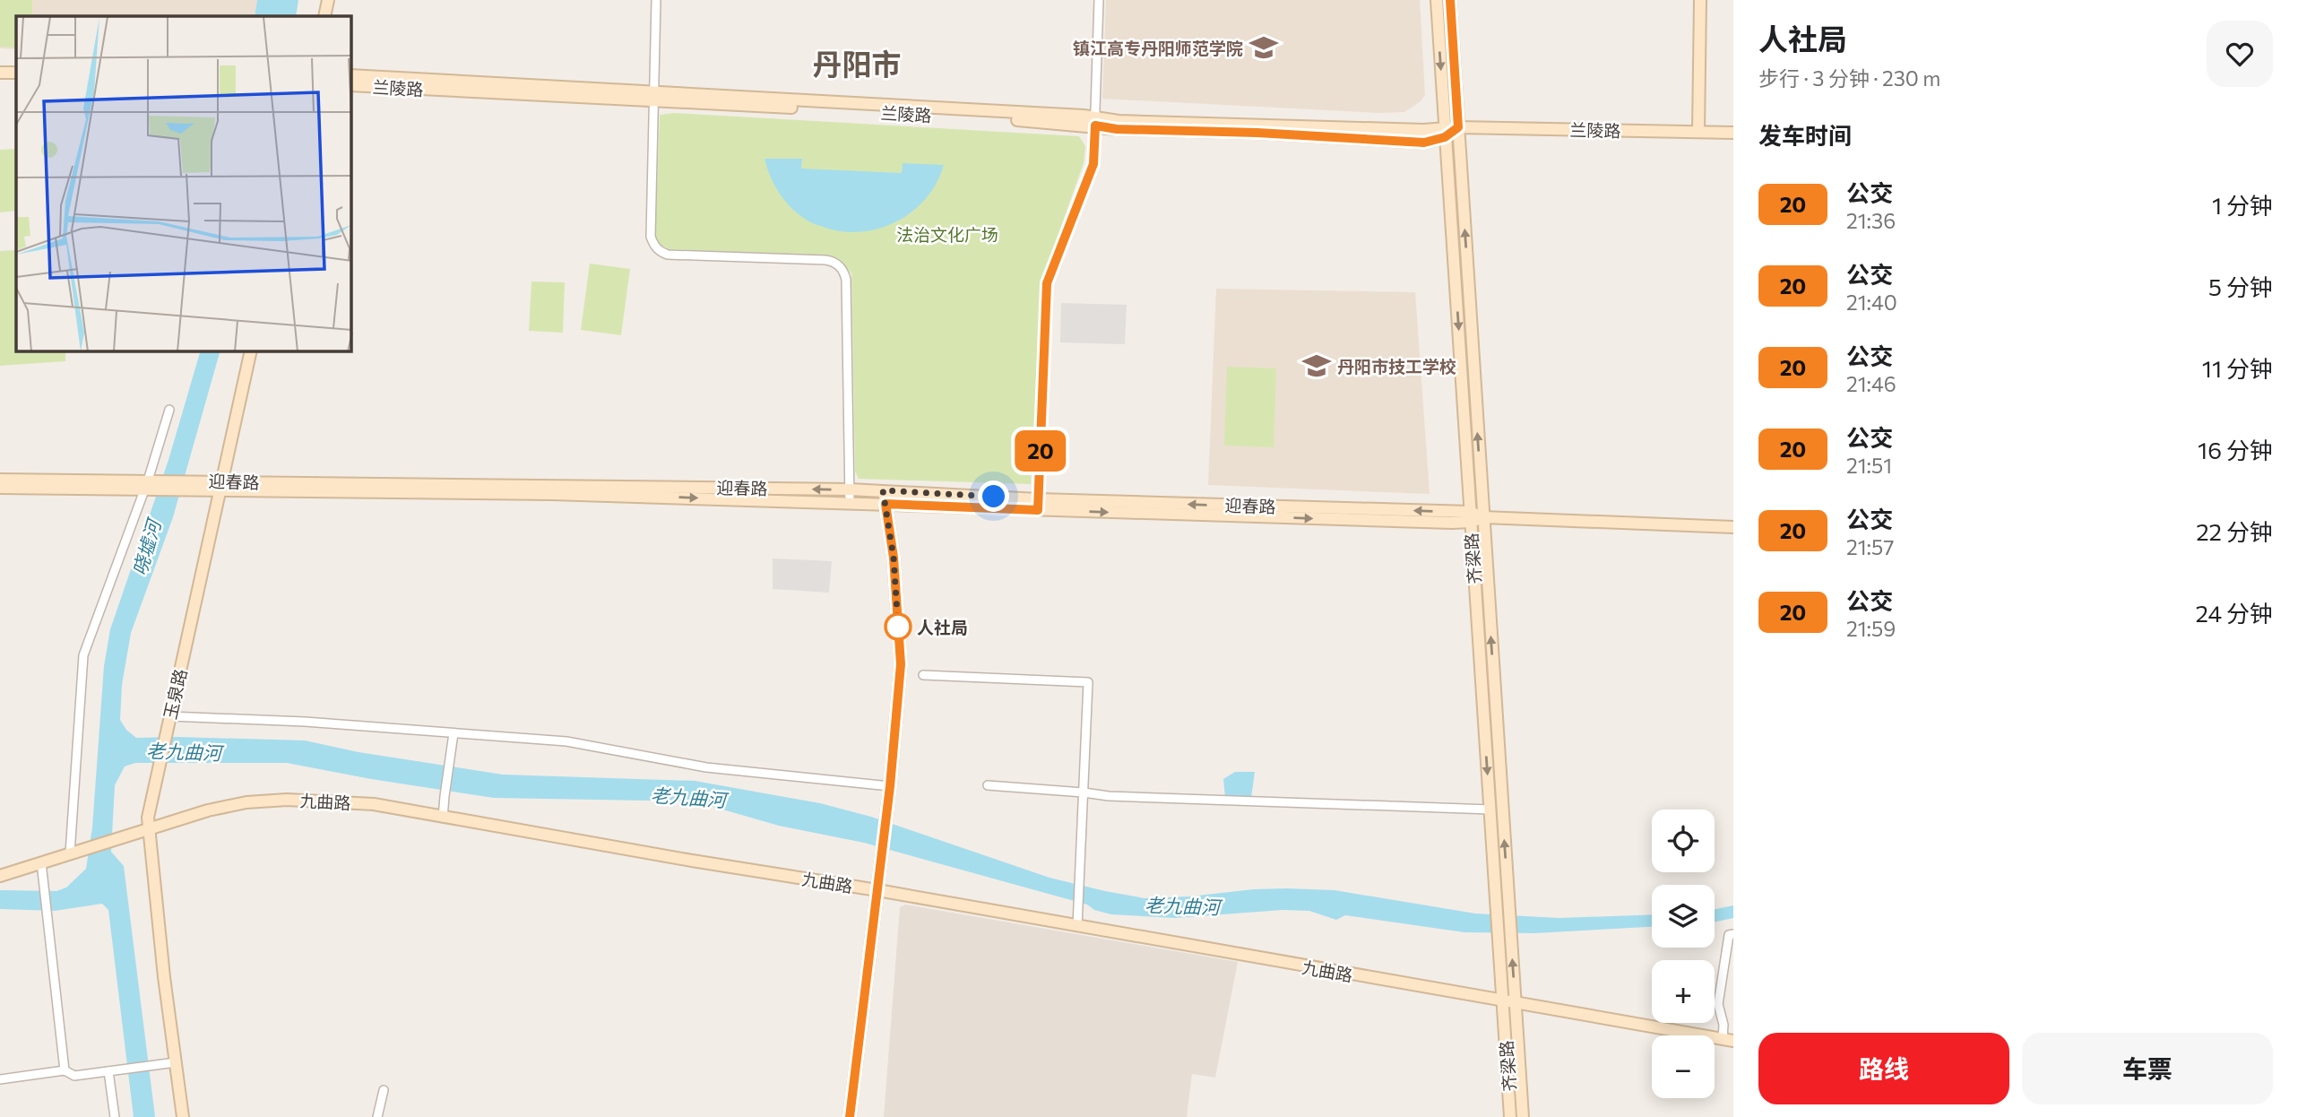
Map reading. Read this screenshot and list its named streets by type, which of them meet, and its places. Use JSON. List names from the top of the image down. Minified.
{"streets":{"street":["兰陵路","迎春路","齐梁路","玉泉路","九曲路"]},"crossings":[["兰陵路","齐梁路"],["迎春路","齐梁路"],["迎春路","玉泉路"],["齐梁路","九曲路"],["玉泉路","九曲路"]],"districts":["丹阳市"],"water":["哓墟河","老九曲河"],"parks":["法治文化广场"],"places":{"school or university":["镇江高专丹阳师范学院","丹阳市技工学校"],"other":["人社局"]},"lines":["bus line 20"],"page":{"on_map":"20","heading":[["人社局","步行 · 3 分钟 · 230 m"],"发车时间"],"list":[{"mark":"20","name":"公交","note":"21:36","value":"1 分钟"},{"mark":"20","name":"公交","note":"21:40","value":"5 分钟"},{"mark":"20","name":"公交","note":"21:46","value":"11 分钟"},{"mark":"20","name":"公交","note":"21:51","value":"16 分钟"},{"mark":"20","name":"公交","note":"21:57","value":"22 分钟"},{"mark":"20","name":"公交","note":"21:59","value":"24 分钟"}],"map_buttons":["+","−"],"buttons":["路线","车票"]}}
